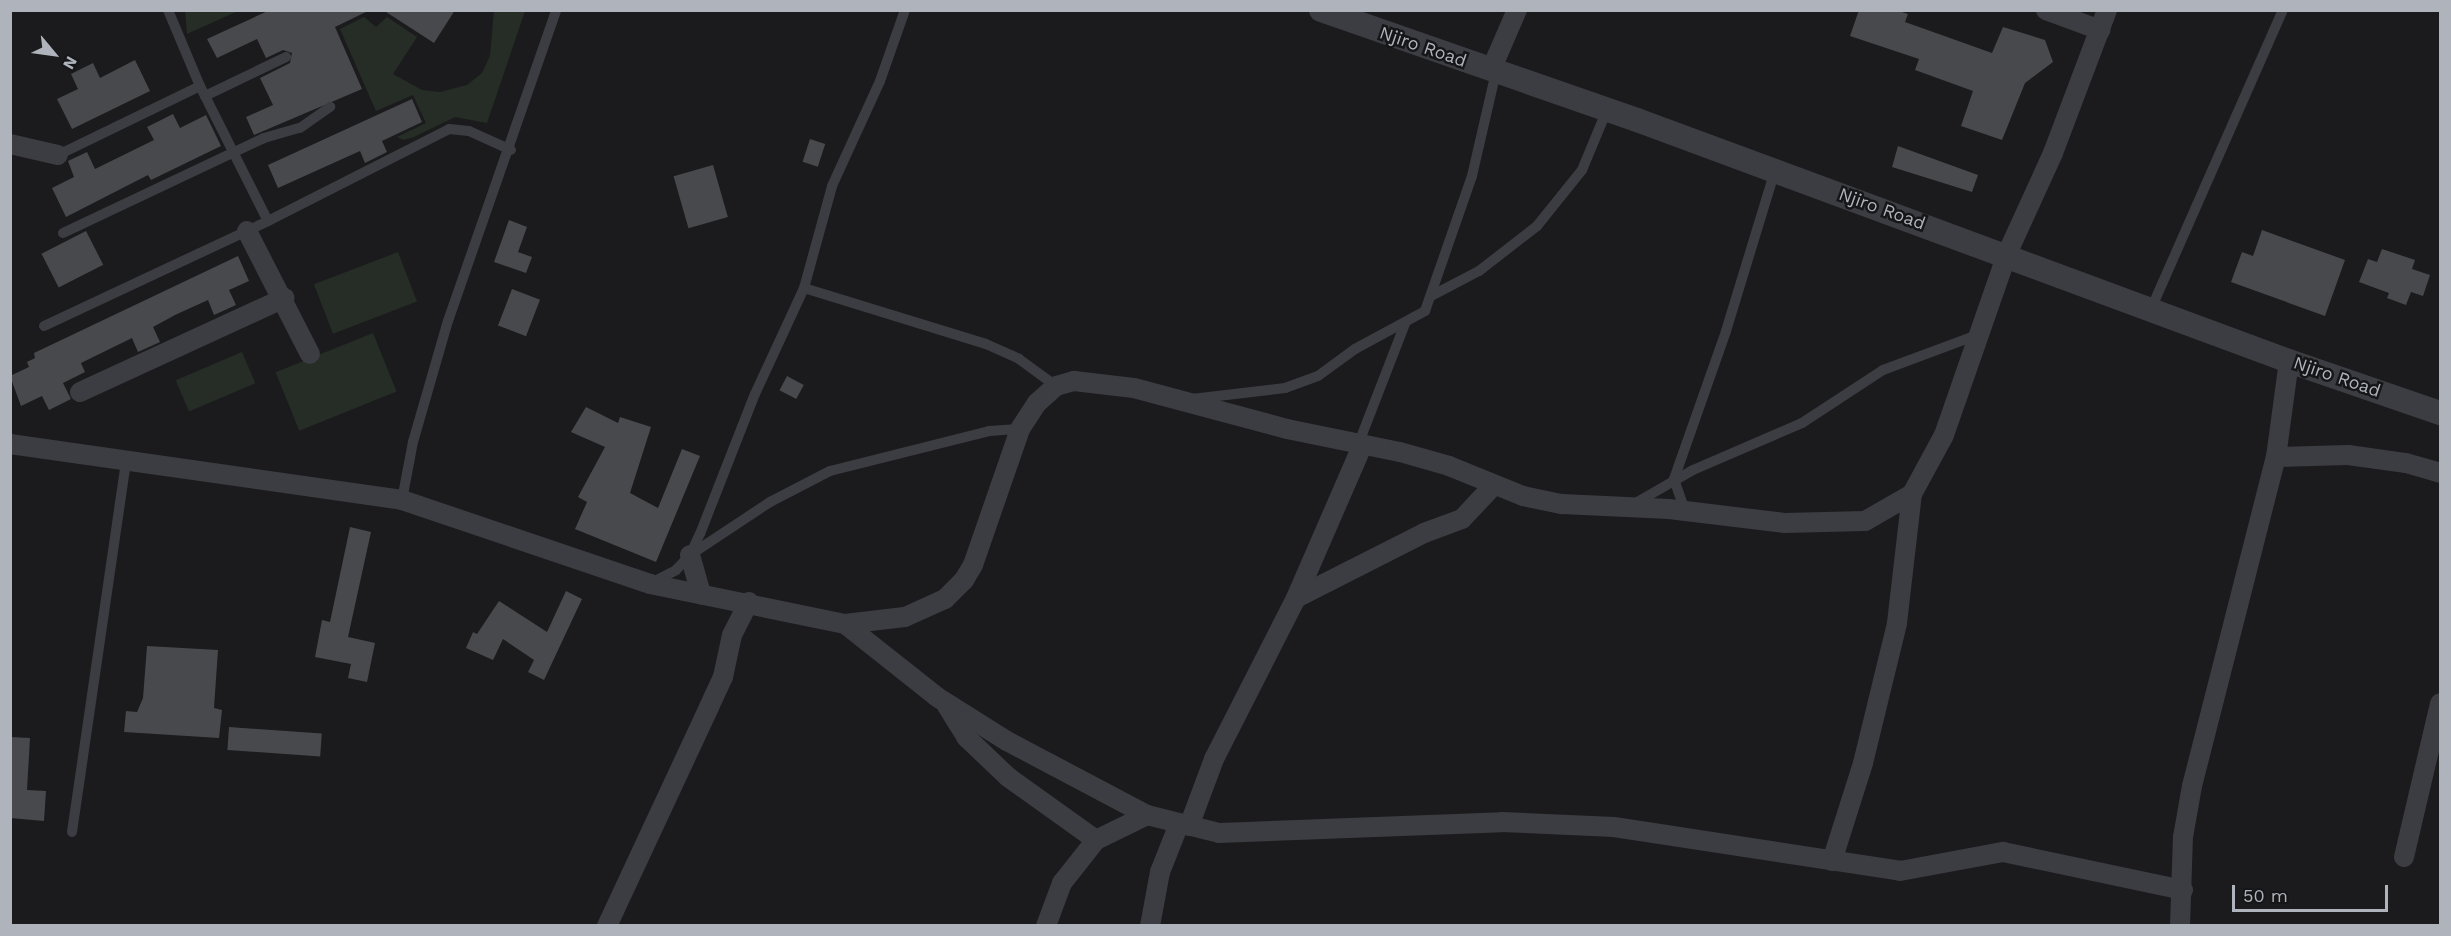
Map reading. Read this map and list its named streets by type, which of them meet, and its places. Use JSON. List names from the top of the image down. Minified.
{"streets":{"street":["Njiro Road"]},"scale_bar":"50 m","north":"bottom right"}
